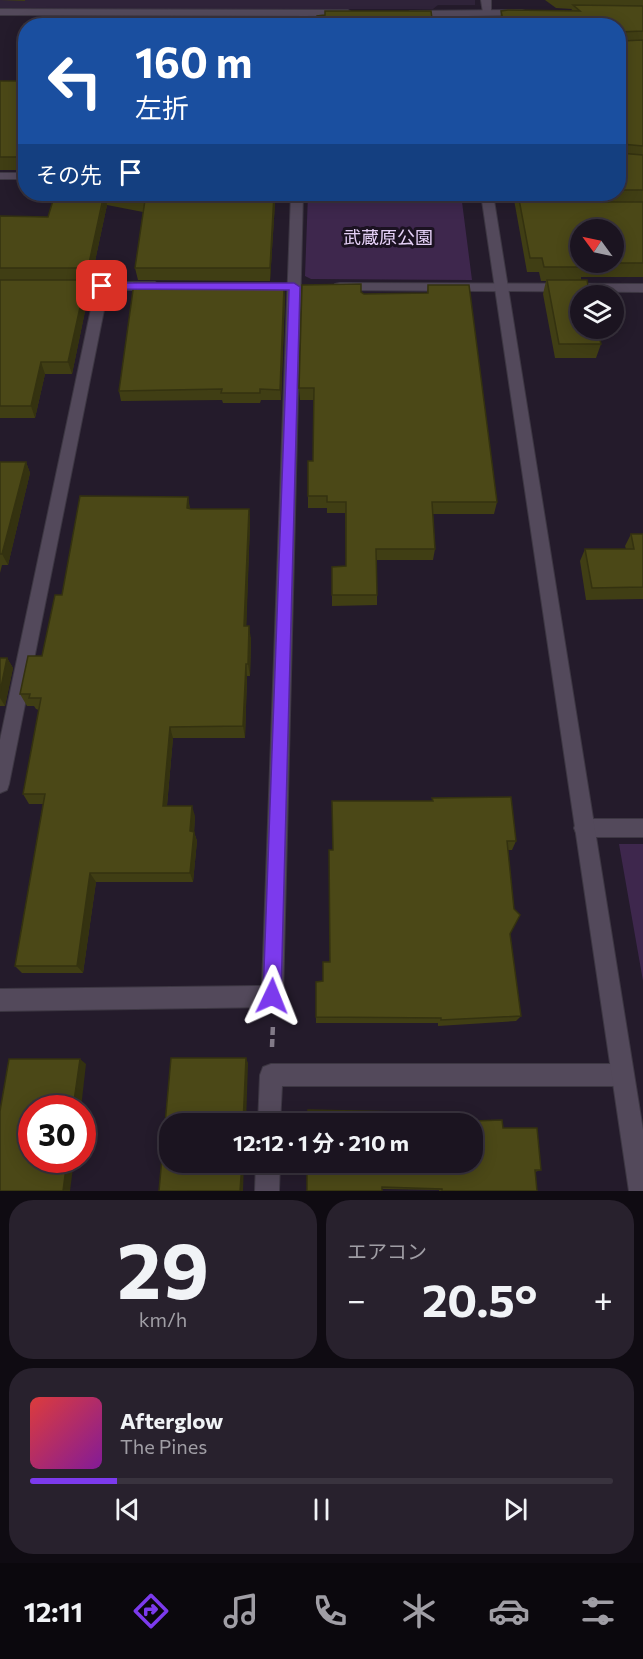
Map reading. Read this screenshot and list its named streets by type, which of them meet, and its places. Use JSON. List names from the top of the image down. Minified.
{"parks":["武蔵原公園"],"north":"top left","page":{"turn":["160 m","左折"],"then":"その先","limit":"30","trip":"12:12 · 1 分 · 210 m","tile":[["29","km/h"],"エアコン"],"heat":["−","20.5°","+"],"song":["Afterglow","The Pines"],"tabs":"12:11"}}
